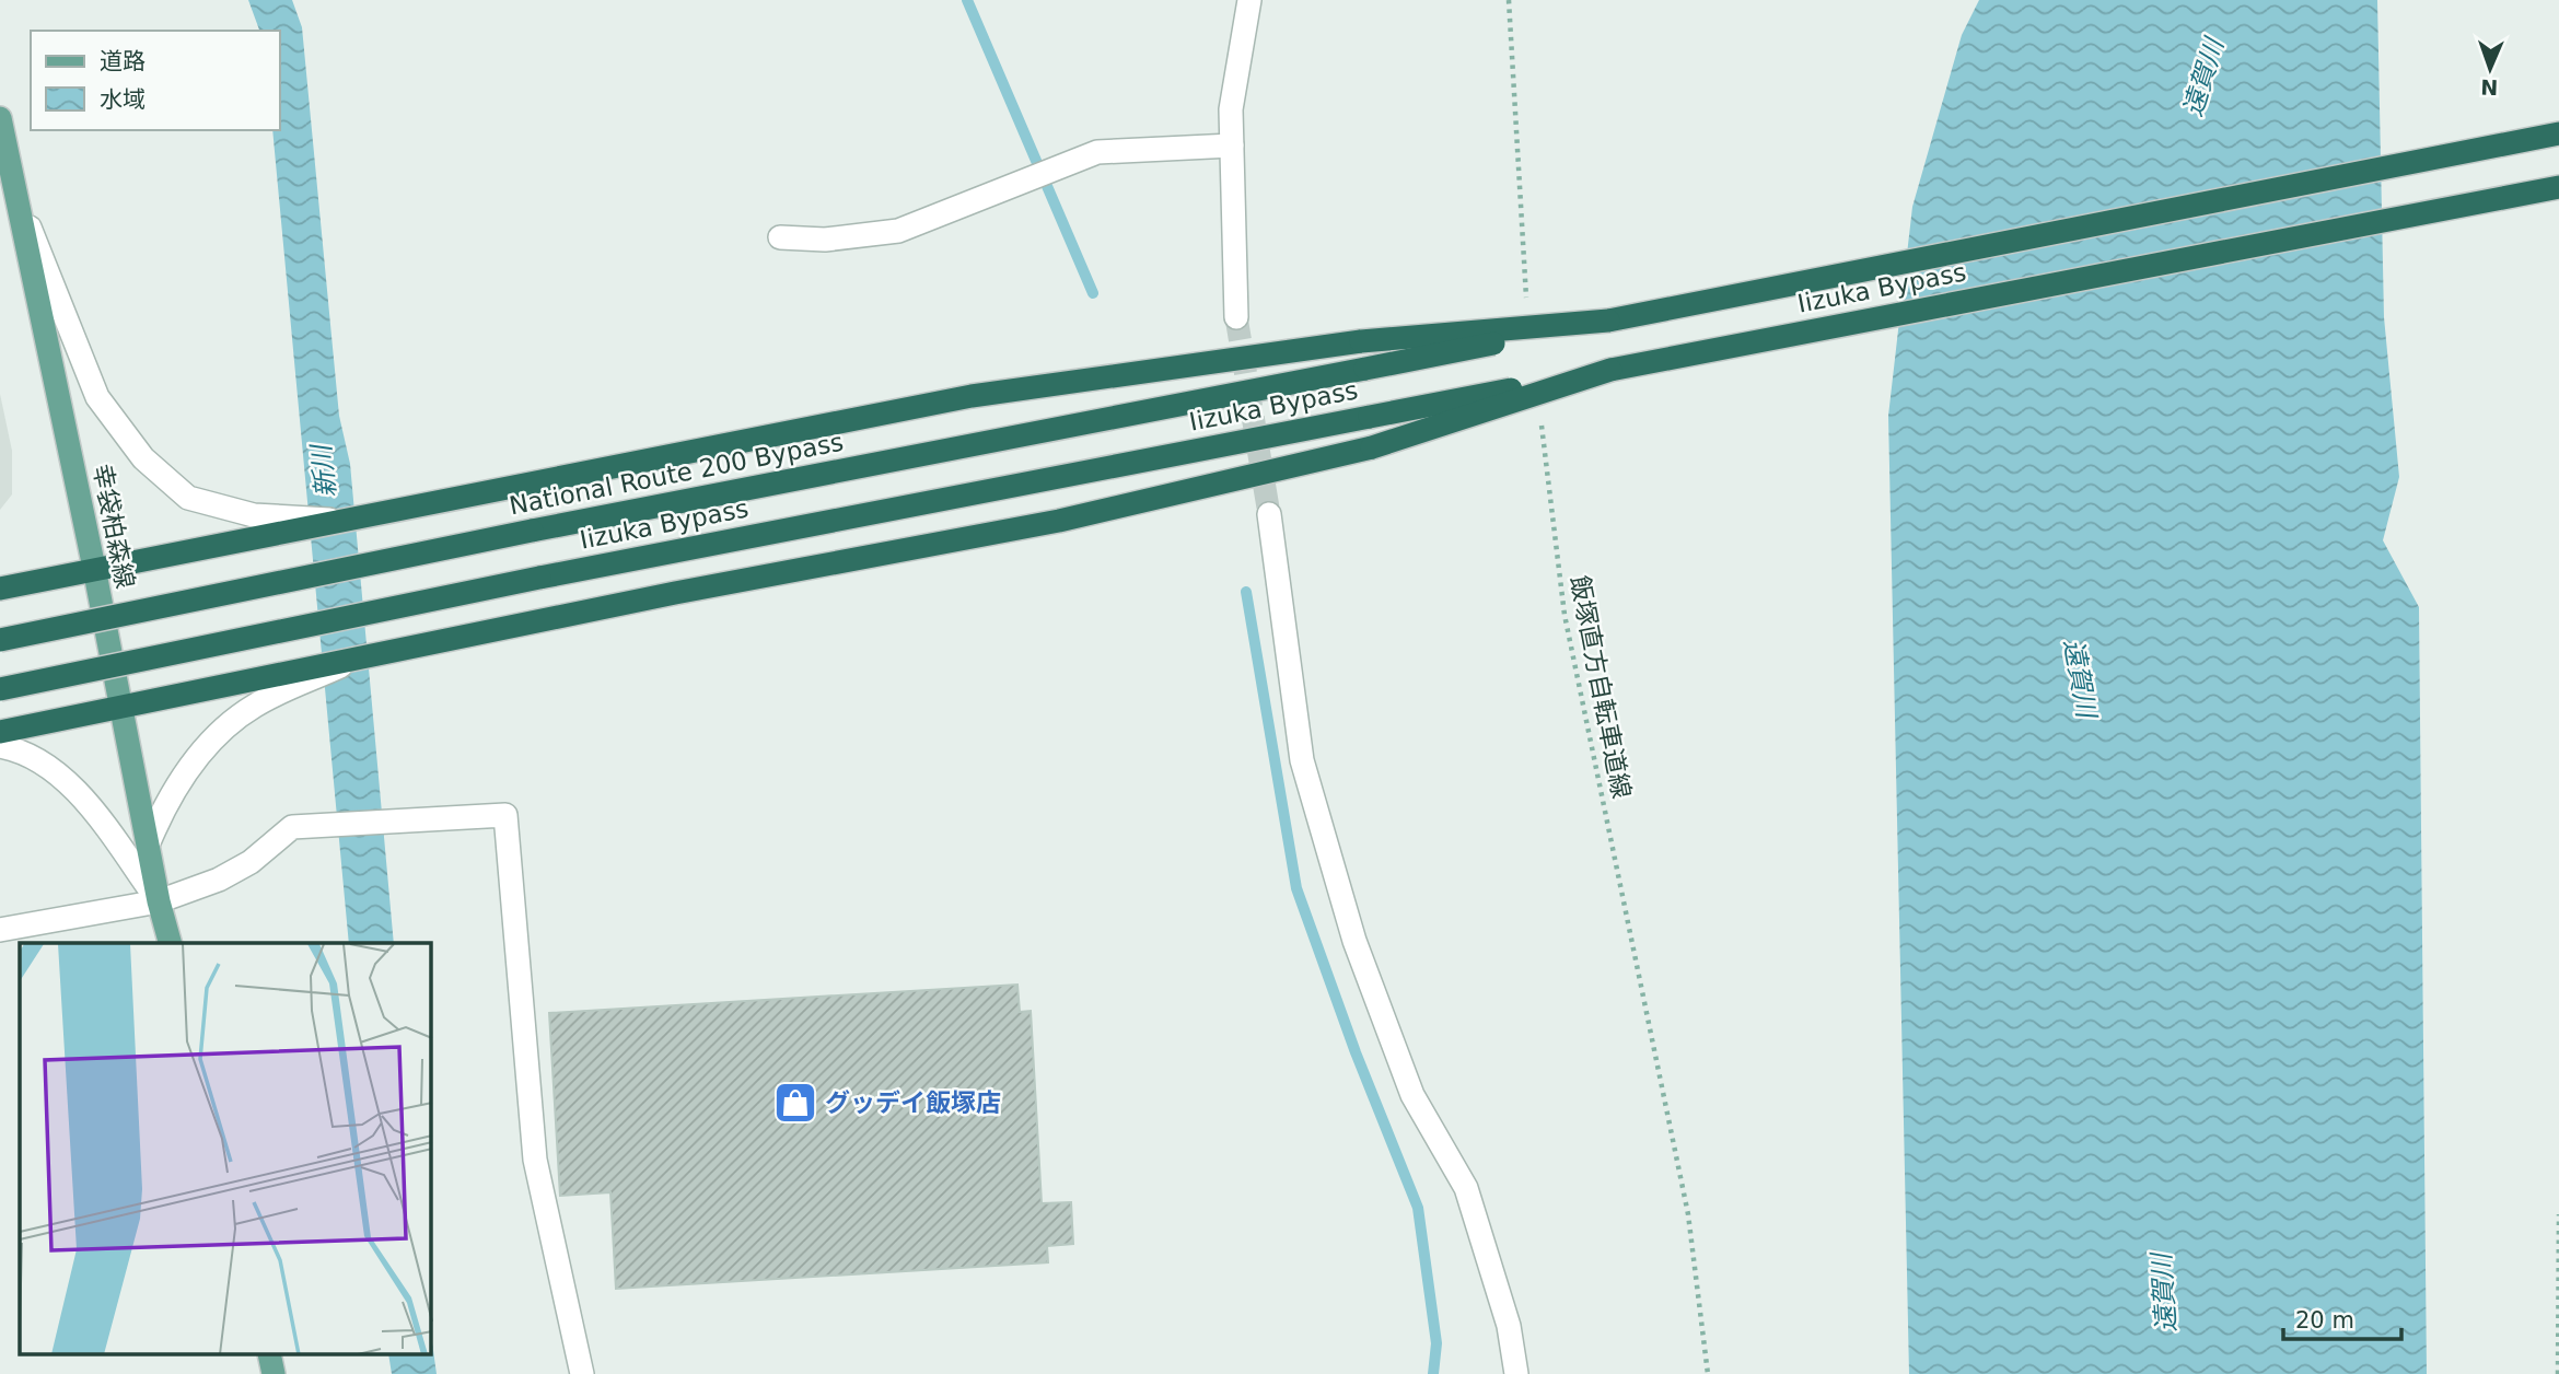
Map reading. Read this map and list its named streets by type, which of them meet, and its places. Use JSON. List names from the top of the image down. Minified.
{"streets":{"highway":["Iizuka Bypass","National Route 200 Bypass"],"main road":["幸袋柏森線"],"path":["飯塚直方自転車道線"]},"crossings":[["Iizuka Bypass","National Route 200 Bypass"]],"water":["遠賀川","新川"],"places":{"shop":["グッデイ飯塚店"]},"legend":["道路","水域"],"scale_bar":"20 m","north":"bottom"}
